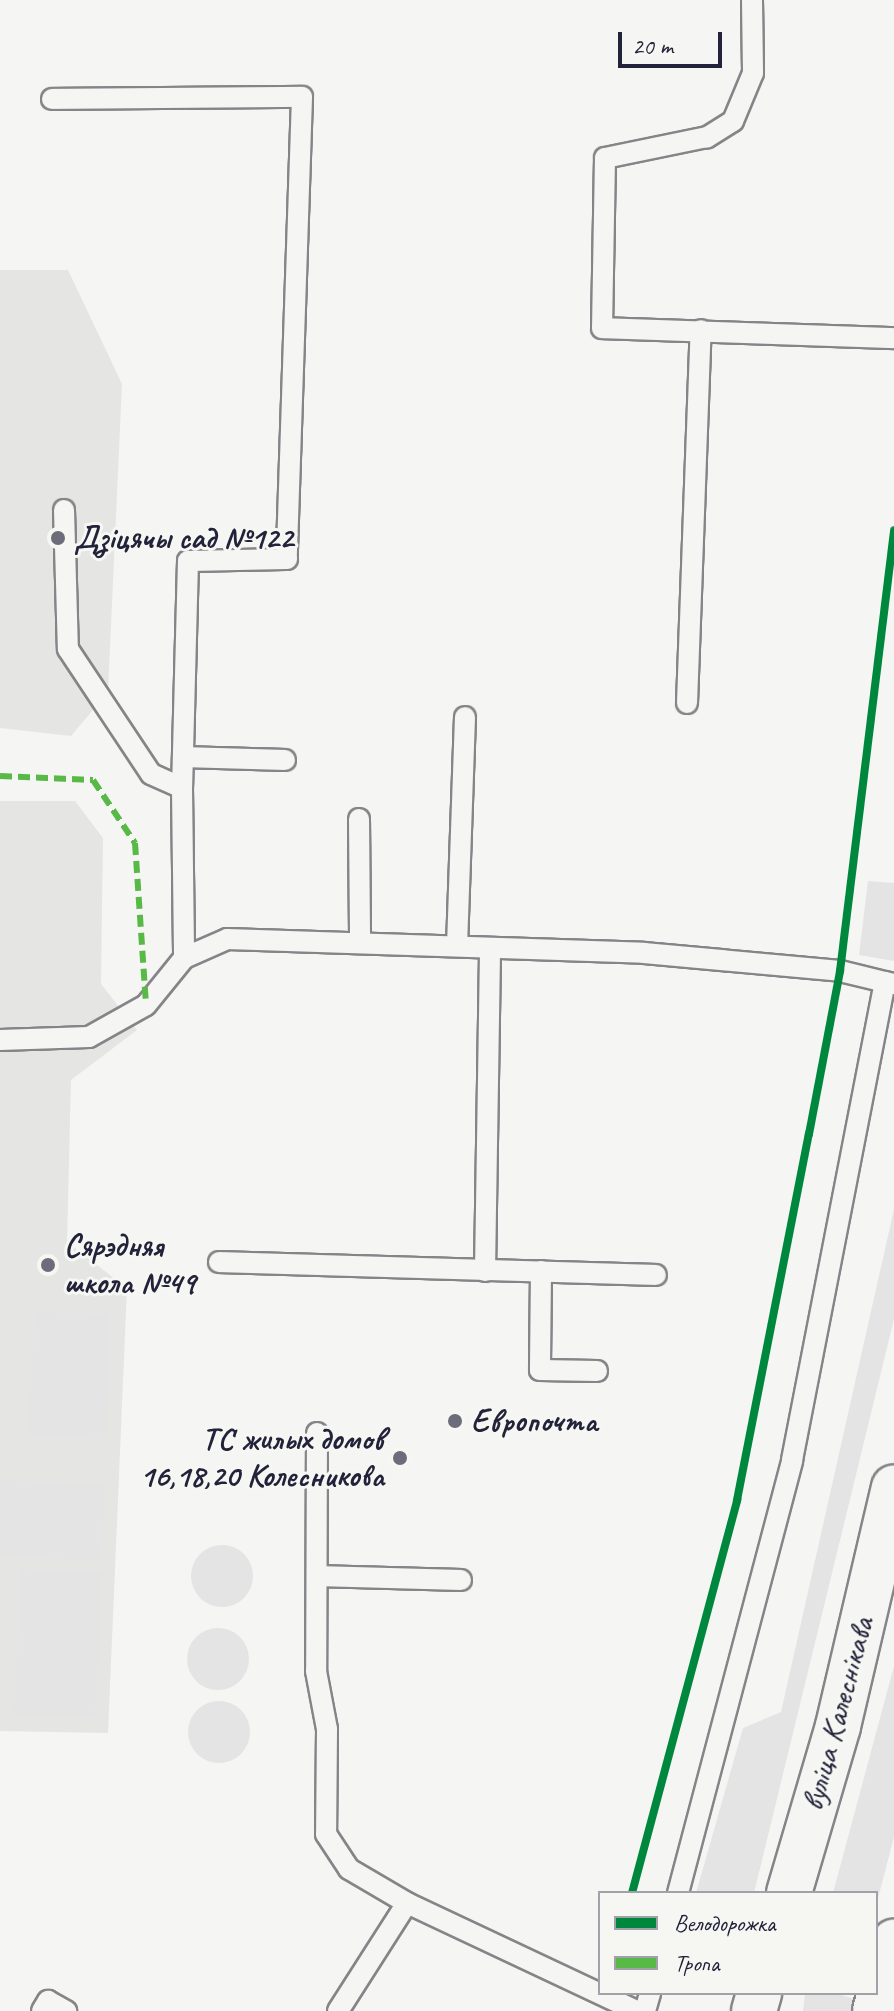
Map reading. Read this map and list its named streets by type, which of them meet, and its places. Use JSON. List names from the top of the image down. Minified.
{"streets":{"main road":["вуліца Калеснікава"]},"places":["Дзіцячы сад №122","Сярэдняя школа №49","Европочта","ТС жилых домов 16,18,20 Колесникова"],"legend":["Велодорожка","Тропа"],"scale_bar":"20 m"}
